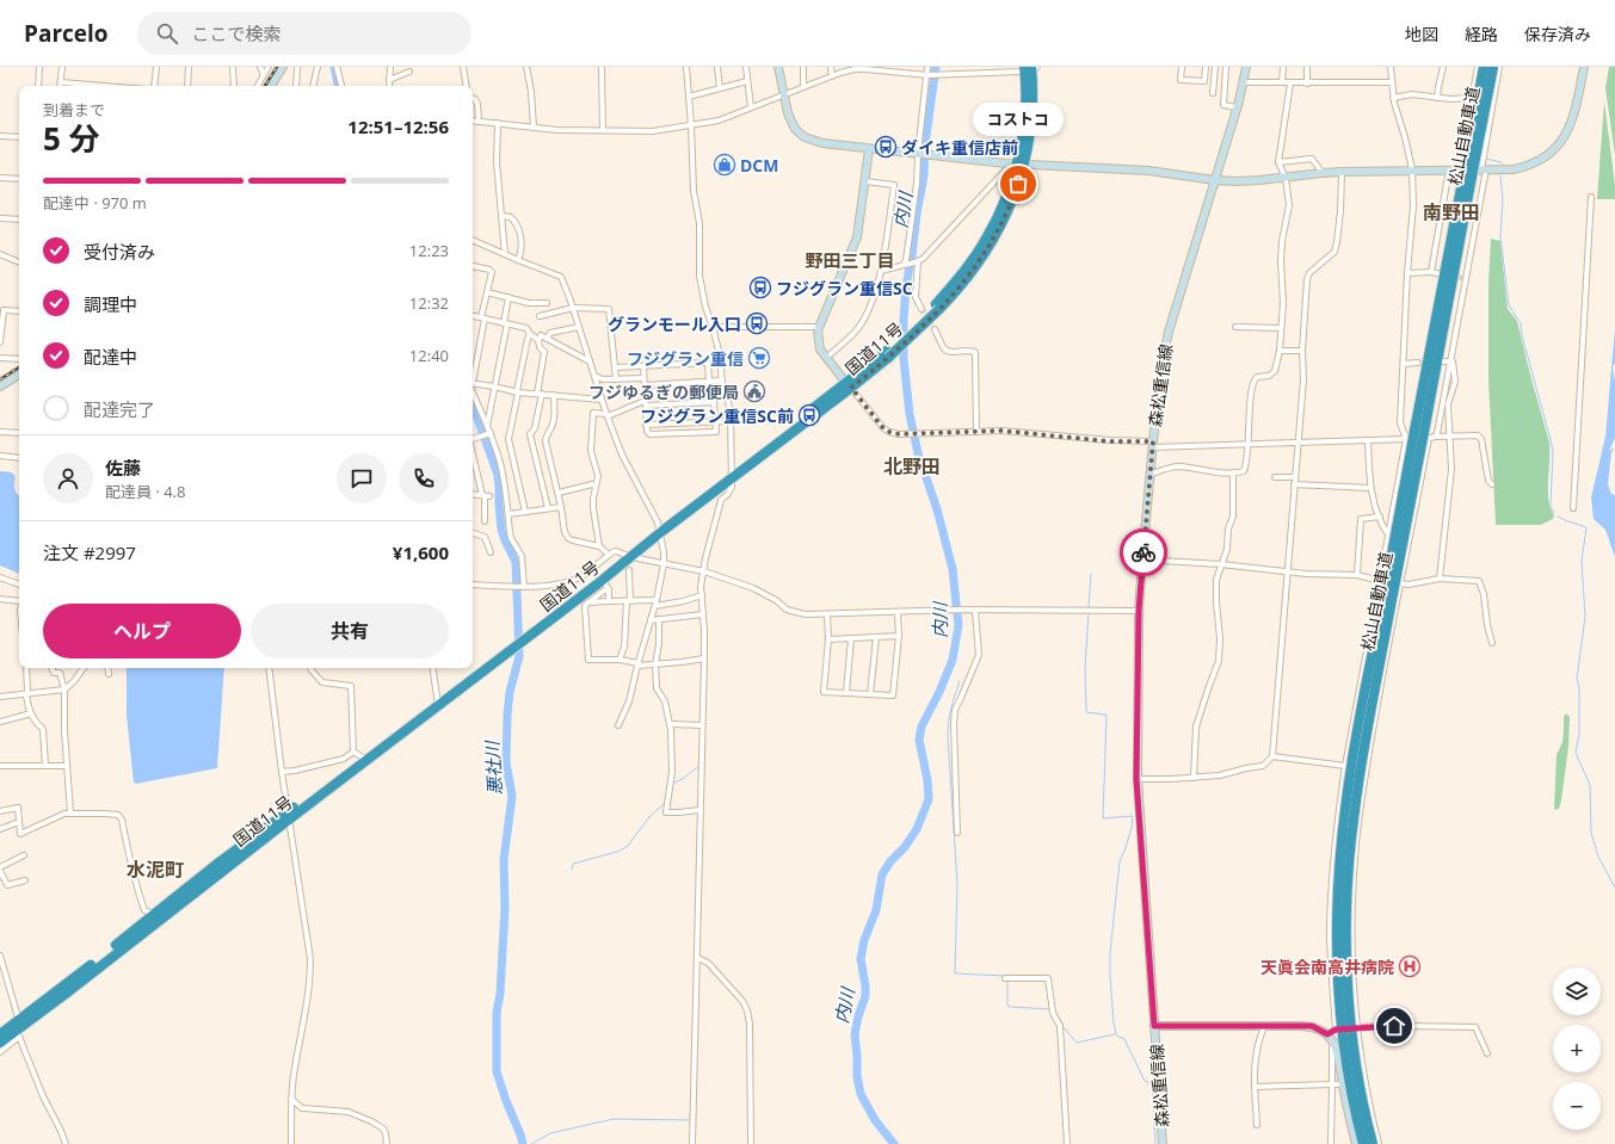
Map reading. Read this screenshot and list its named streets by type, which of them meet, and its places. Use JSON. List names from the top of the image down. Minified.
{"streets":{"highway":["松山自動車道","国道11号"],"street":["森松重信線"]},"districts":["南野田","野田三丁目","北野田","水泥町"],"water":["内川","悪社川"],"places":{"bus stop":["ダイキ重信店前","フジグラン重信SC","グランモール入口","フジグラン重信SC前"],"shop":["DCM"],"other":["コストコ"],"supermarket":["フジグラン重信"],"public building":["フジゆるぎの郵便局"],"hospital":["天眞会南高井病院"]},"page":{"header":"Parcelo","search":"ここで検索","nav":["地図","経路","保存済み"],"heading":["5 分","到着まで","12:51–12:56"],"panel":["佐藤","配達員 · 4.8","注文 #2997","¥1,600"],"bubble":"コストコ","bar":"配達中 · 970 m","list":[["受付済み","12:23"],["調理中","12:32"],["配達中","12:40"],"配達完了"],"buttons":["ヘルプ","共有"],"map_buttons":["+","−"]}}
